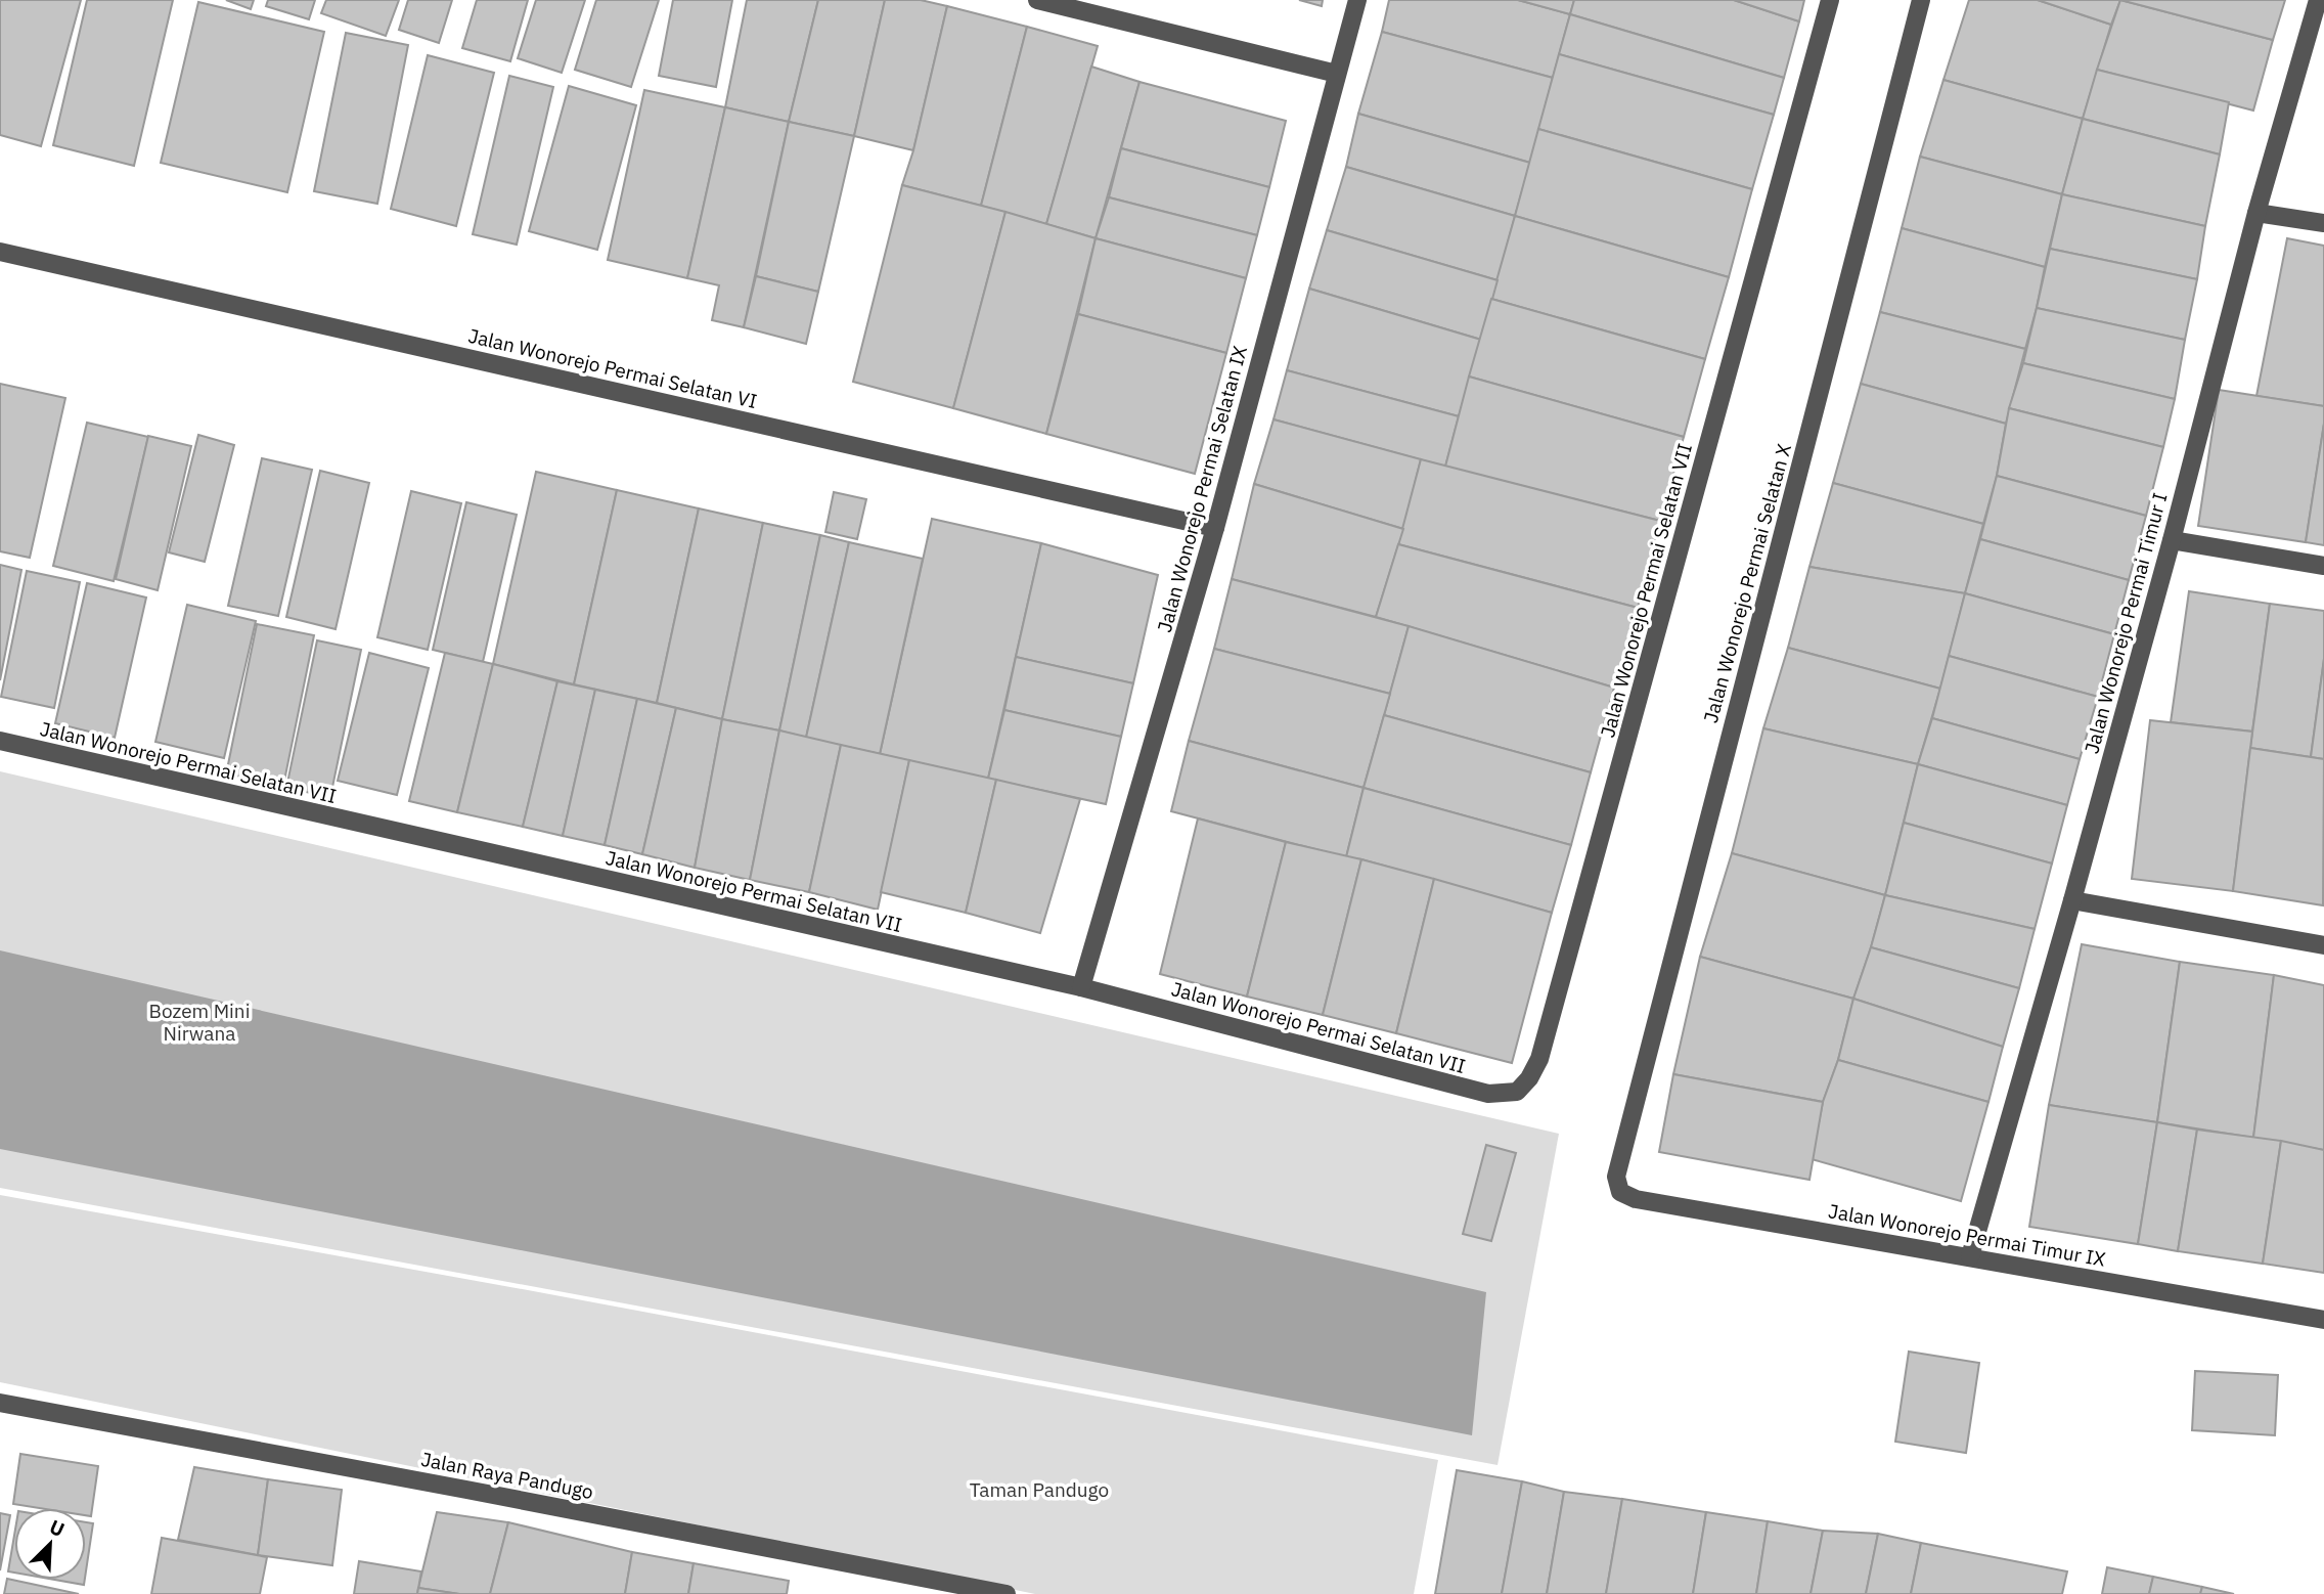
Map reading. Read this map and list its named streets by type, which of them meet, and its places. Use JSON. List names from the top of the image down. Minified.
{"streets":{"street":["Jalan Wonorejo Permai Selatan VI","Jalan Wonorejo Permai Selatan IX","Jalan Wonorejo Permai Selatan X","Jalan Wonorejo Permai Selatan VII","Jalan Wonorejo Permai Timur I","Jalan Wonorejo Permai Timur IX","Jalan Raya Pandugo"]},"crossings":[["Jalan Wonorejo Permai Selatan VI","Jalan Wonorejo Permai Selatan IX"],["Jalan Wonorejo Permai Selatan IX","Jalan Wonorejo Permai Selatan VII"],["Jalan Wonorejo Permai Selatan X","Jalan Wonorejo Permai Timur IX"],["Jalan Wonorejo Permai Timur I","Jalan Wonorejo Permai Timur IX"]],"parks":["Bozem Mini Nirwana","Taman Pandugo"],"north":"top right"}
